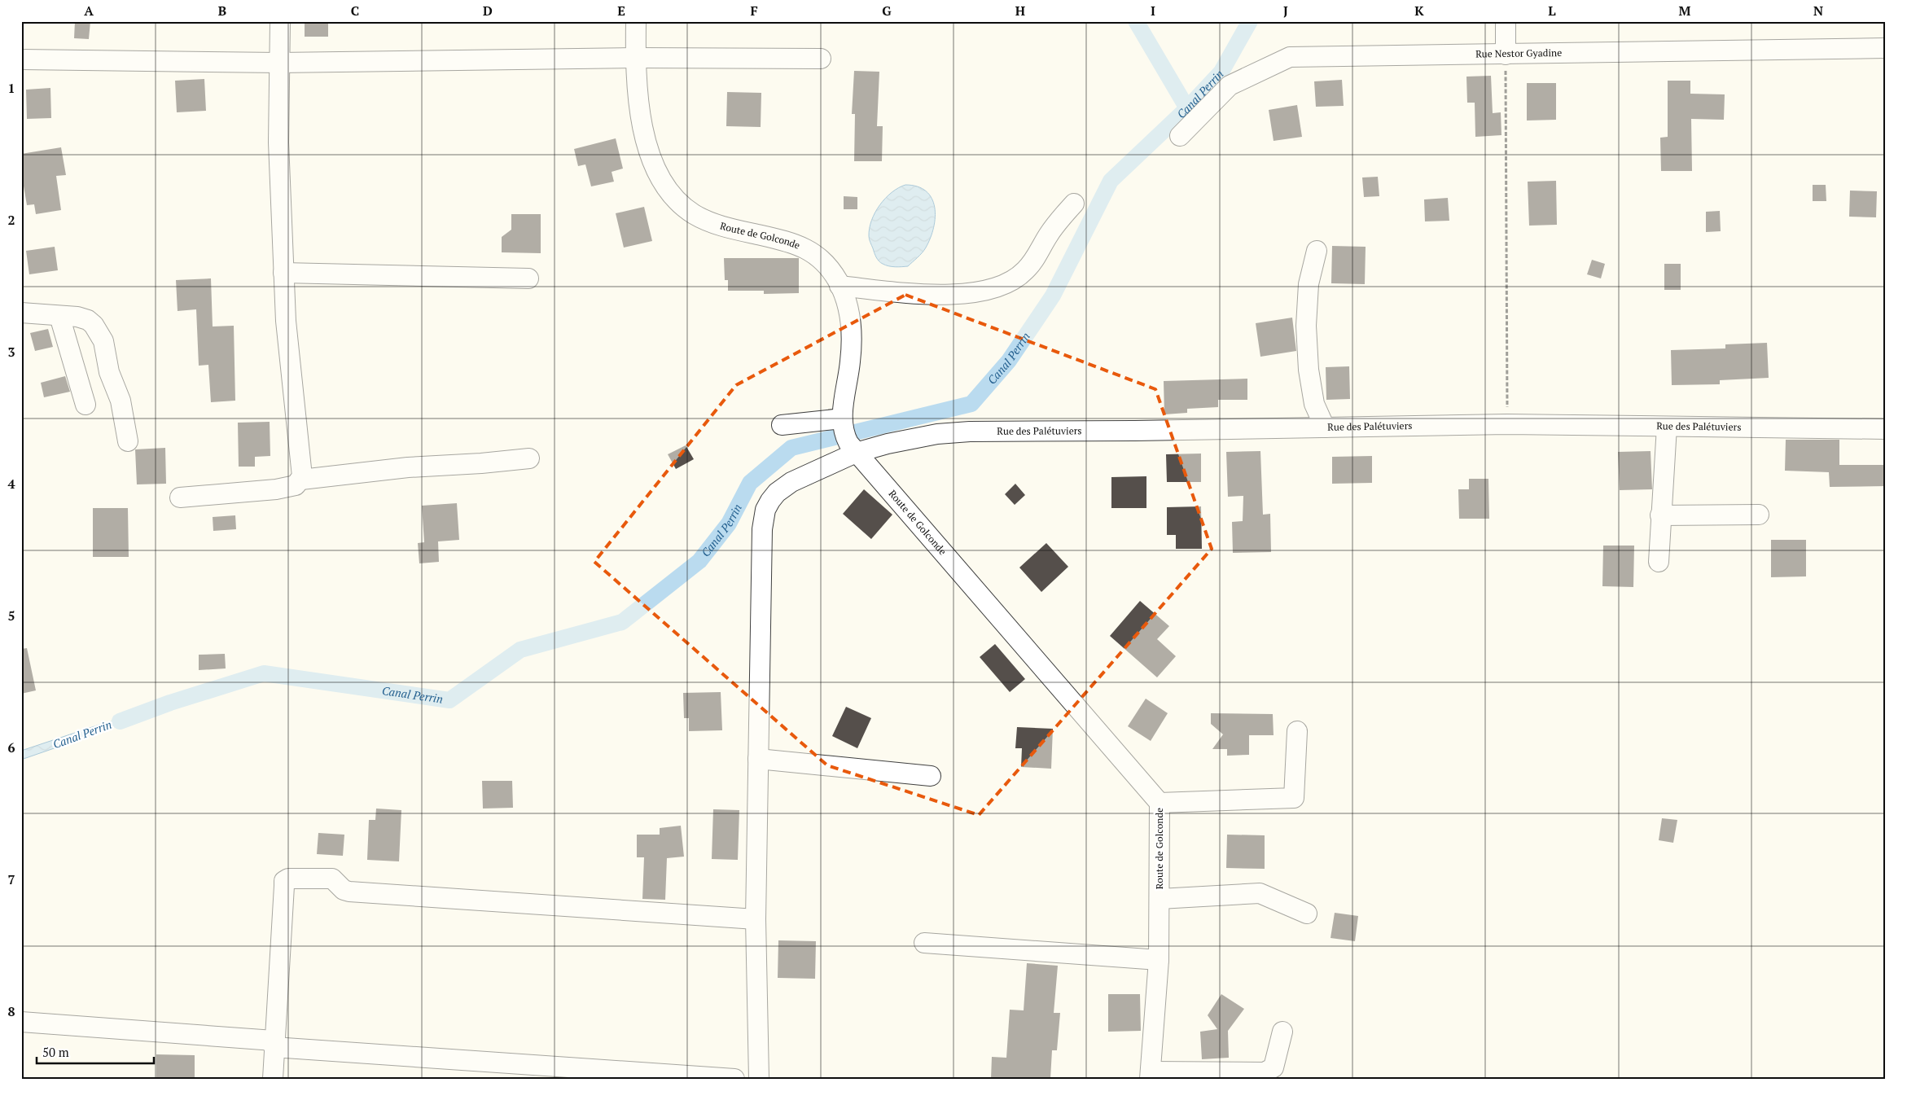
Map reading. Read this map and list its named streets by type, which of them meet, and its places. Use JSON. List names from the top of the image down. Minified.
{"streets":{"street":["Rue Nestor Gyadine","Route de Golconde","Rue des Palétuviers"]},"crossings":[["Route de Golconde","Rue des Palétuviers"]],"water":["Canal Perrin"],"scale_bar":"50 m","grid":{"columns":["A","B","C","D","E","F","G","H","I","J","K","L","M","N"],"rows":["1","2","3","4","5","6","7","8"]}}
